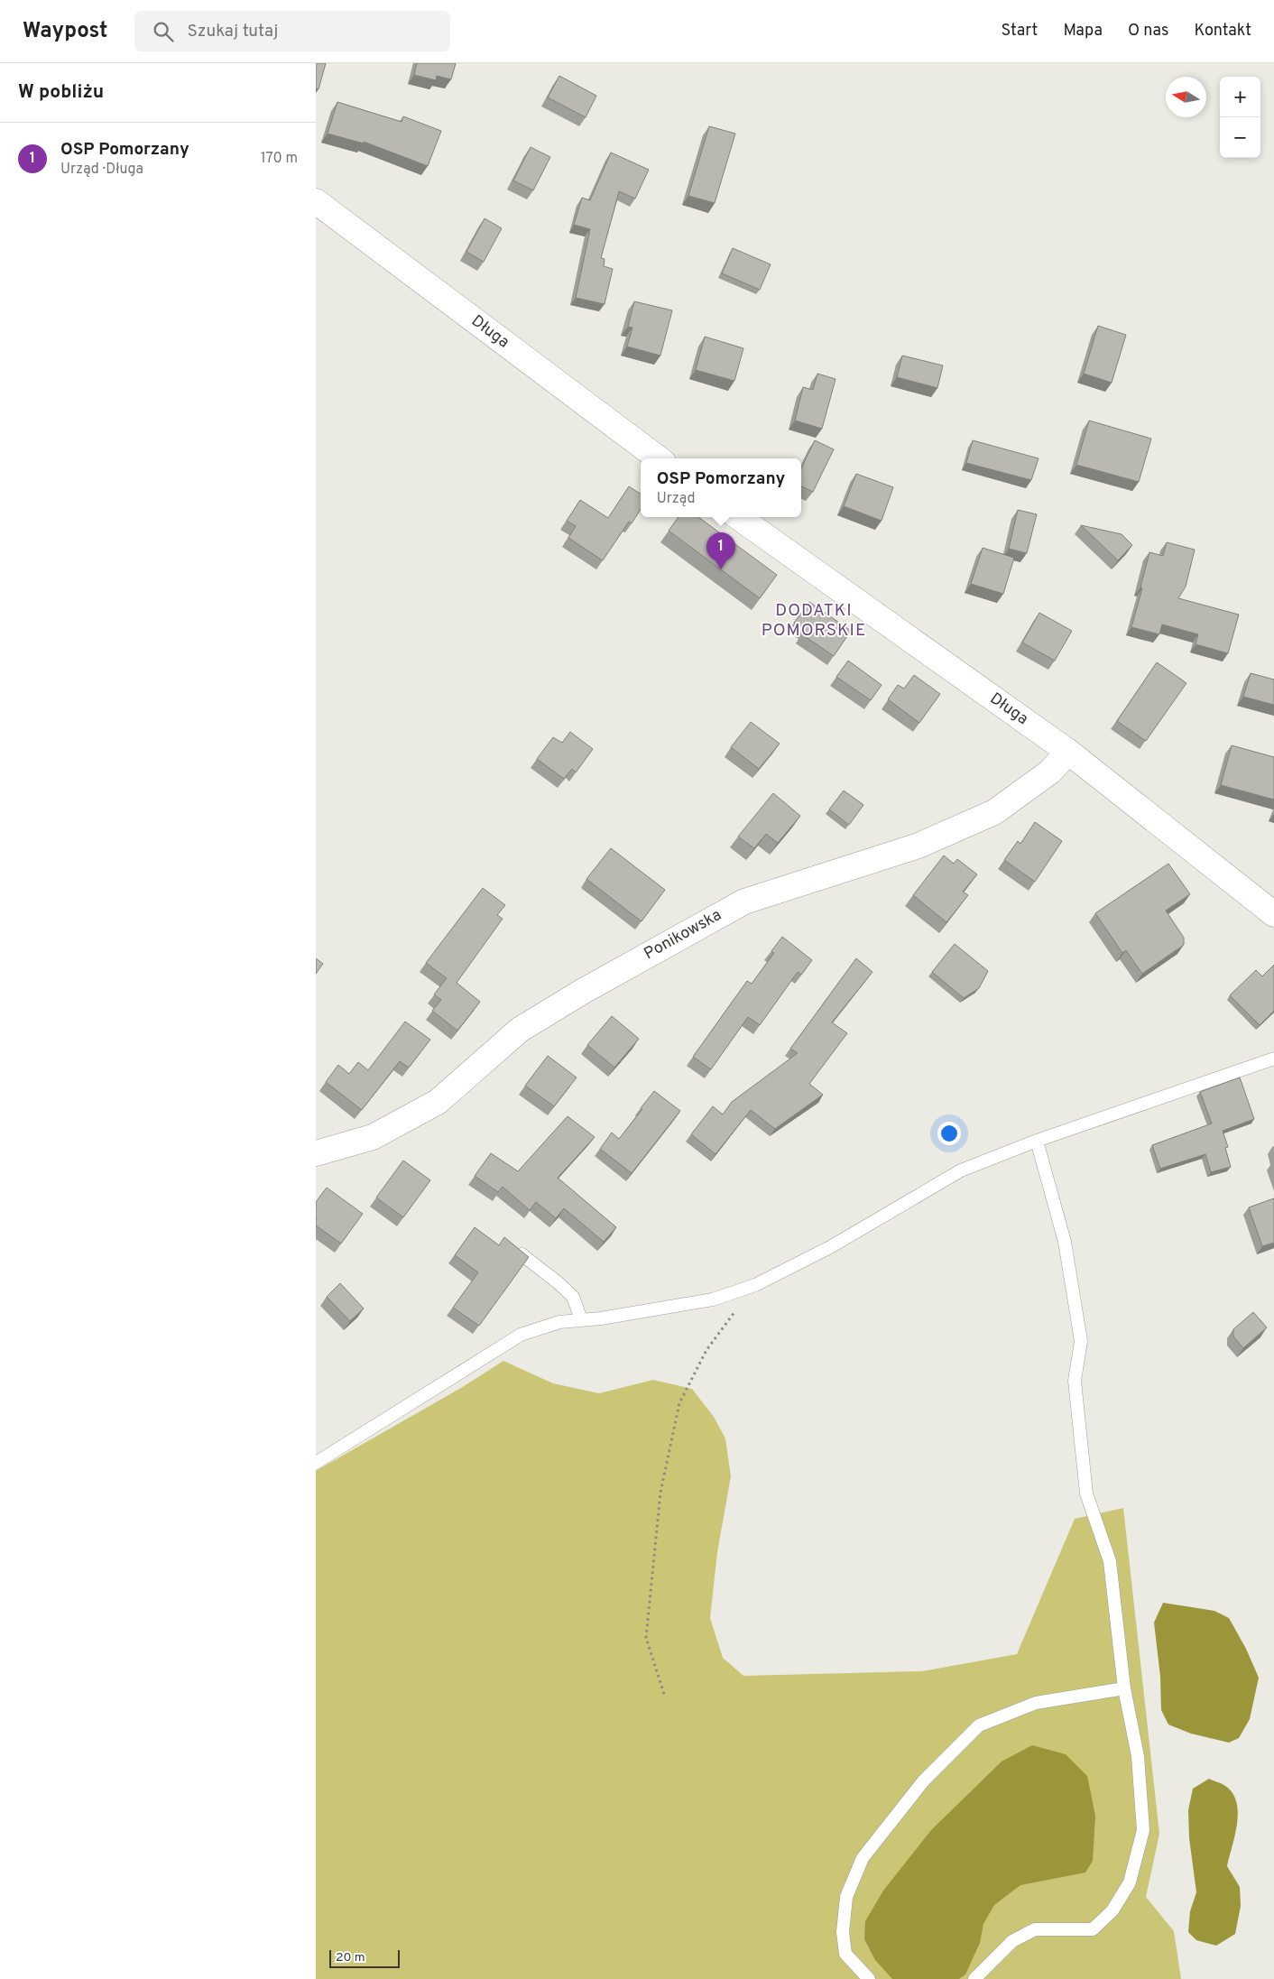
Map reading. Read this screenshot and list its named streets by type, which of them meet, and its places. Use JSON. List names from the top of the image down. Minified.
{"streets":{"street":["Długa","Ponikowska"]},"crossings":[["Długa","Ponikowska"]],"districts":["DODATKI POMORSKIE"],"scale_bar":"20 m","north":"left","page":{"header":"Waypost","search":"Szukaj tutaj","nav":["Start","Mapa","O nas","Kontakt"],"heading":"W pobliżu","map_buttons":["+","−"],"list":[{"mark":"1","name":"OSP Pomorzany","note":"Urząd · Długa","value":"170 m"}],"popup":["OSP Pomorzany","Urząd"],"pins":"1","scale":"20 m"}}
